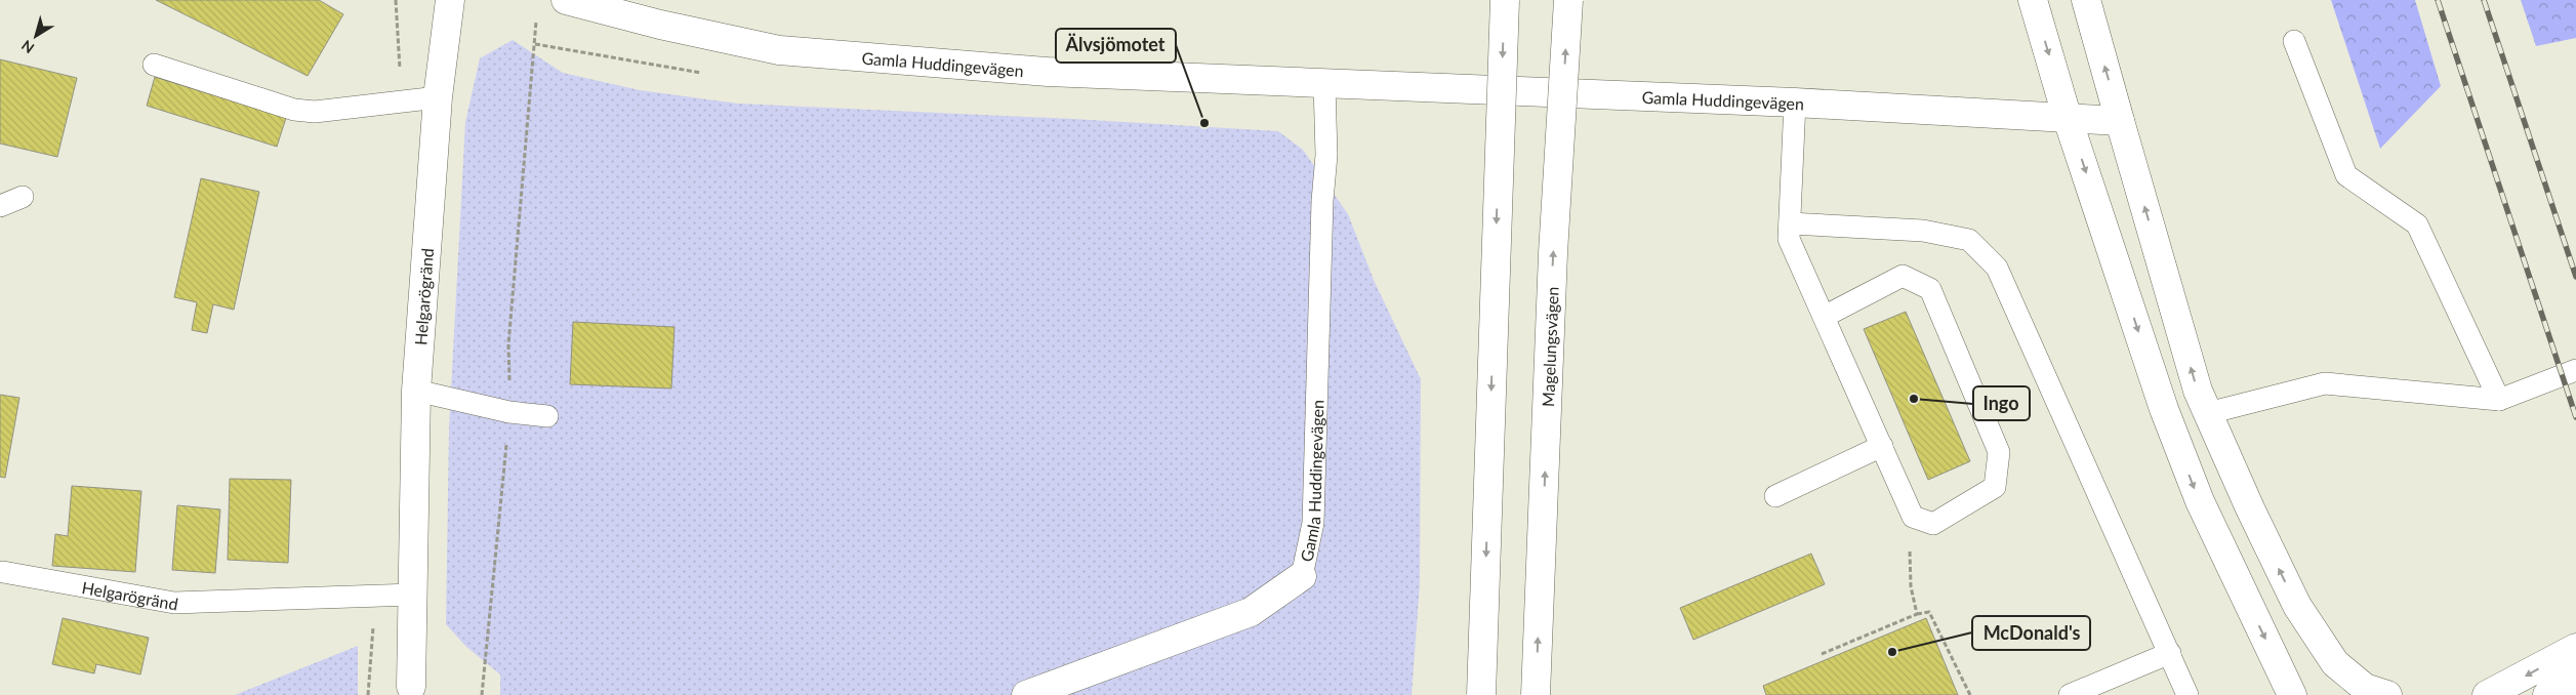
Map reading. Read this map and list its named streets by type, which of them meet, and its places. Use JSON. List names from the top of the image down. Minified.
{"streets":{"main road":["Gamla Huddingevägen","Helgarögränd","Magelungsvägen"]},"places":["Älvsjömotet","Ingo","McDonald's"],"north":"bottom left"}
